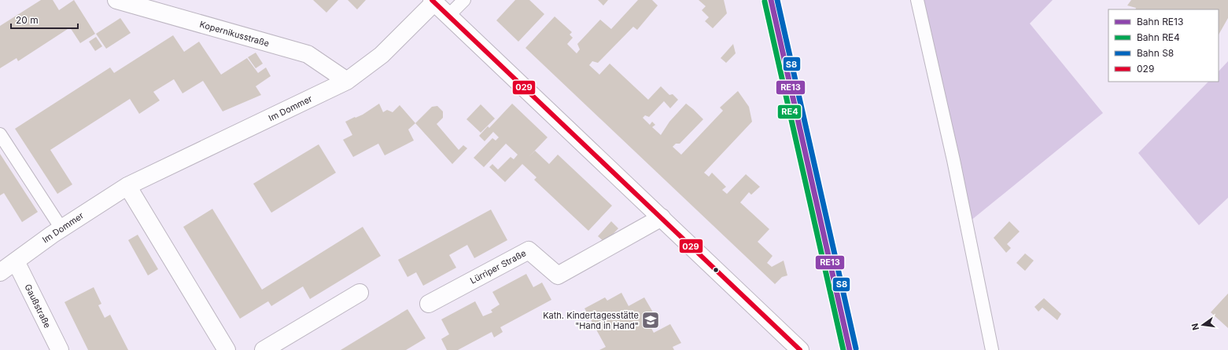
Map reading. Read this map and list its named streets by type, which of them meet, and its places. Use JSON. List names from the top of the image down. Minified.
{"streets":{"street":["Kopernikusstraße","Im Dommer","Lürriper Straße","Gaußstraße"]},"crossings":[["Kopernikusstraße","Im Dommer"],["Im Dommer","Gaußstraße"]],"places":{"school or university":["Kath. Kindertagesstätte \"Hand in Hand\""]},"lines":["rail line RE13","rail line S8","transit line 029","rail line RE4"],"legend":["Bahn RE13","Bahn RE4","Bahn S8","029"],"scale_bar":"20 m","north":"left"}
